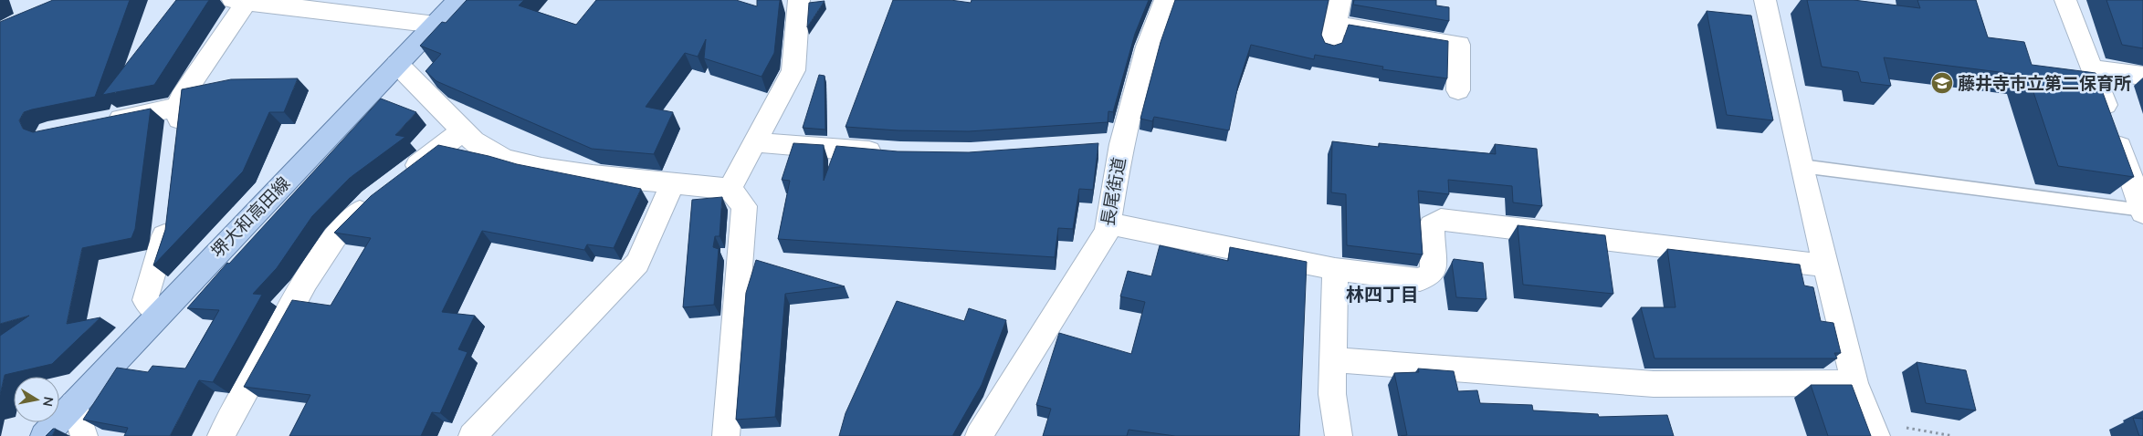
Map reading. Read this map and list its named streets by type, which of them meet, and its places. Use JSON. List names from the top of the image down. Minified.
{"streets":{"main road":["堺大和高田線"],"street":["長尾街道"]},"districts":["林四丁目"],"places":{"school or university":["藤井寺市立第二保育所"]},"north":"right"}
